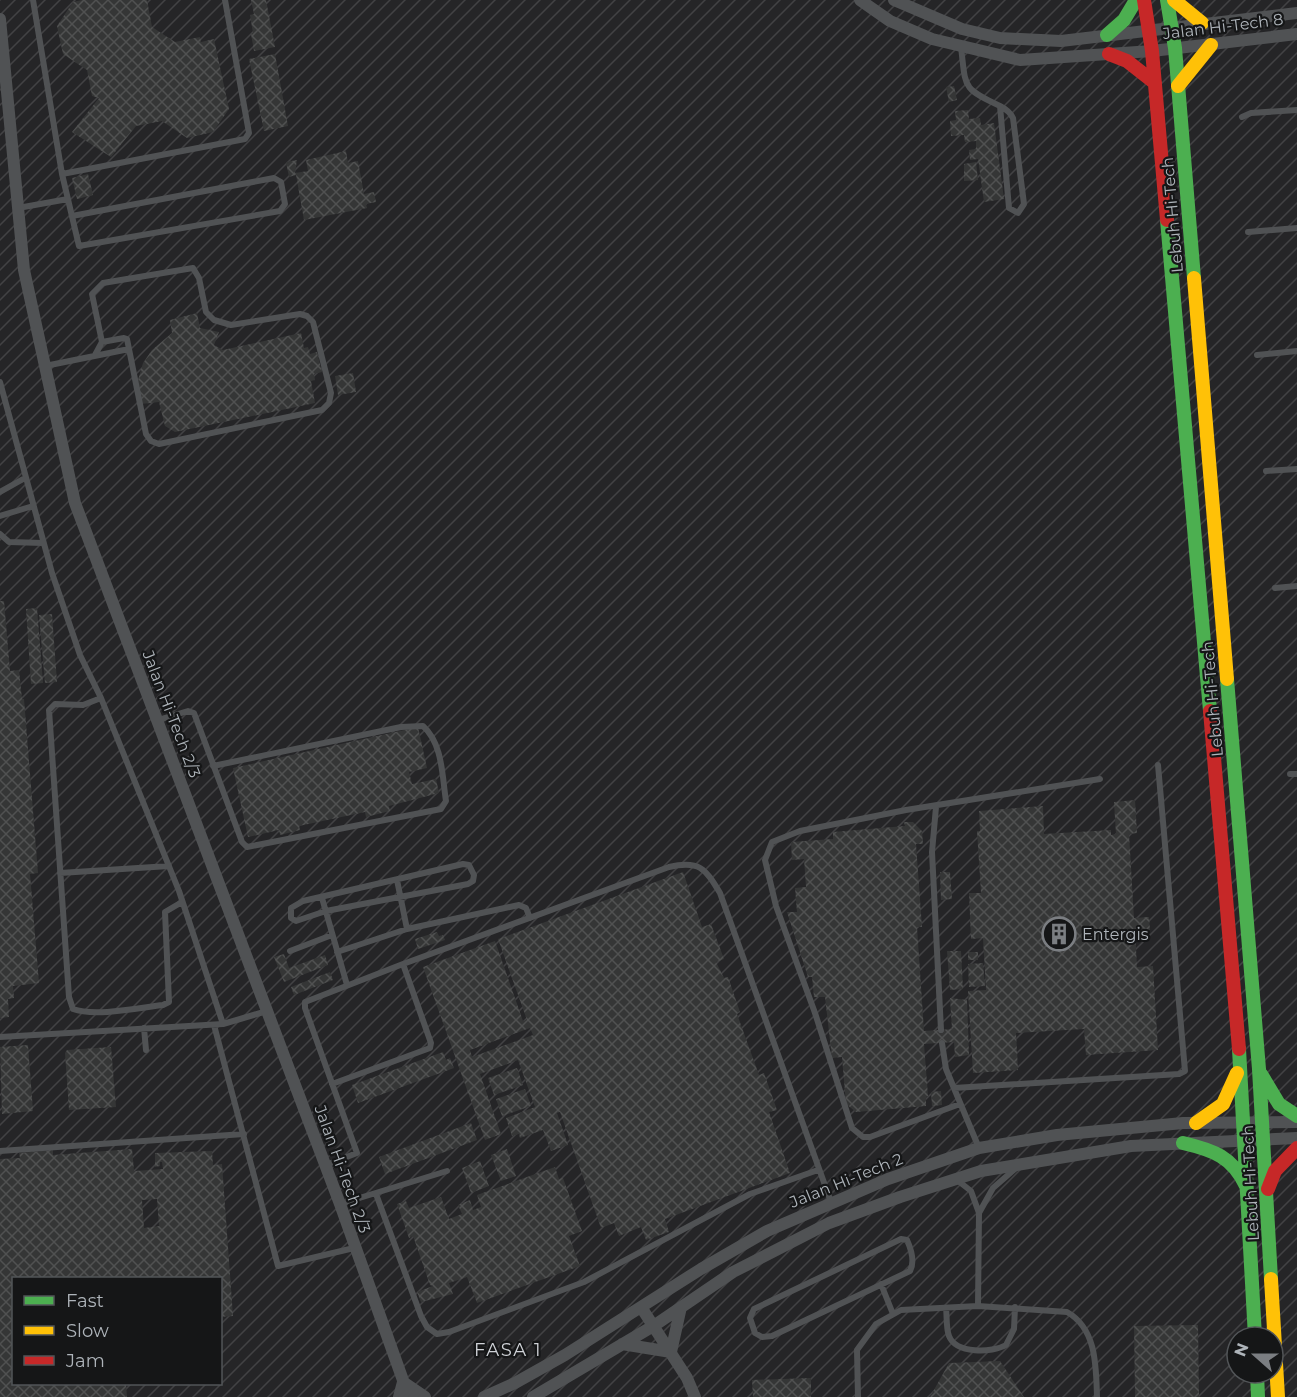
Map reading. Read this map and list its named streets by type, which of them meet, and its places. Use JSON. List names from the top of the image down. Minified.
{"streets":{"main road":["Lebuh Hi-Tech"],"street":["Jalan Hi-Tech 8","Jalan Hi-Tech 2/3","Jalan Hi-Tech 2"]},"crossings":[["Jalan Hi-Tech 8","Lebuh Hi-Tech"],["Lebuh Hi-Tech","Jalan Hi-Tech 2"]],"districts":["FASA 1"],"places":{"building":["Entergis"]},"legend":["Fast","Slow","Jam"],"north":"left"}
